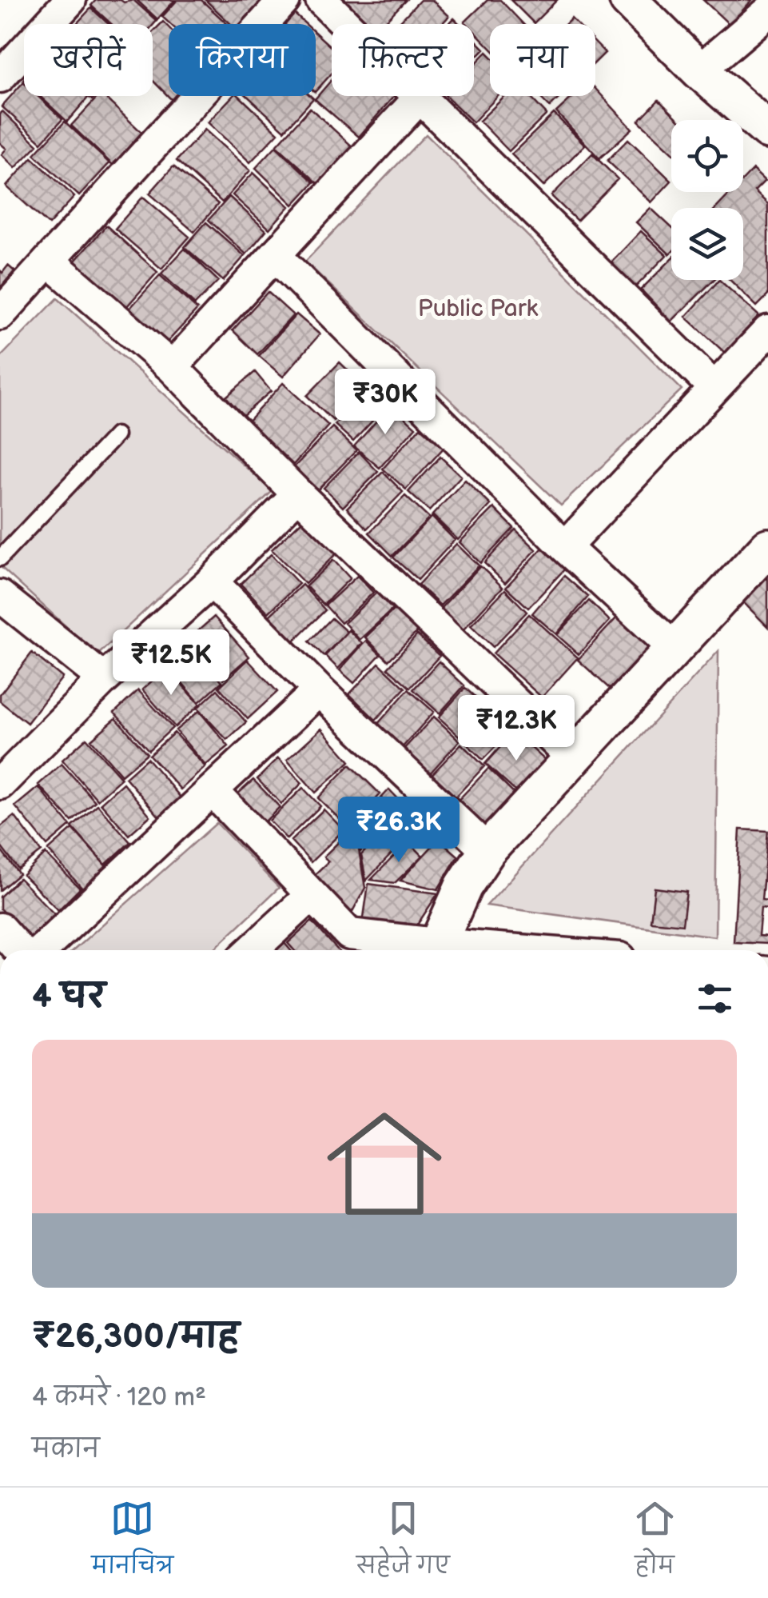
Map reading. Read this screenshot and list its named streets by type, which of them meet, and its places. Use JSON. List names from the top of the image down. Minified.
{"parks":["Public Park"],"page":{"chip":["खरीदें","किराया","फ़िल्टर","नया"],"price":["₹30K","₹12.5K","₹12.3K","₹26.3K"],"heading":"4 घर","list":[{"name":"₹26,300/माह","note":"4 कमरे · 120 m² · मकान"}],"tabs":["मानचित्र","सहेजे गए","होम"]}}
